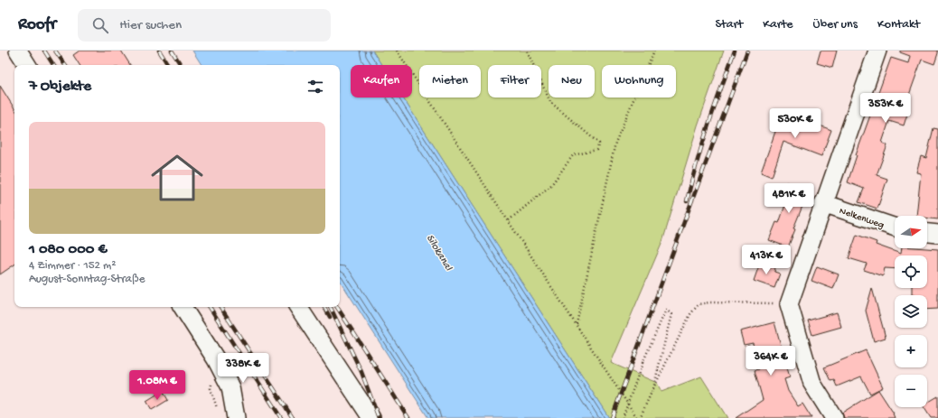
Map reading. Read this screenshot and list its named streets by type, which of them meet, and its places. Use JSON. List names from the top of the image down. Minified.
{"streets":{"street":["Nelkenweg"]},"water":["Silokanal"],"north":"right","page":{"header":"Roofr","search":"Hier suchen","nav":["Start","Karte","Über uns","Kontakt"],"chip":["Kaufen","Mieten","Filter","Neu","Wohnung"],"heading":"7 Objekte","price":["353K €","530K €","481K €","413K €","364K €","338K €","1.08M €"],"list":[{"name":"1 080 000 €","note":"4 Zimmer · 152 m² · August-Sonntag-Straße"}],"map_buttons":["+","−"]}}
